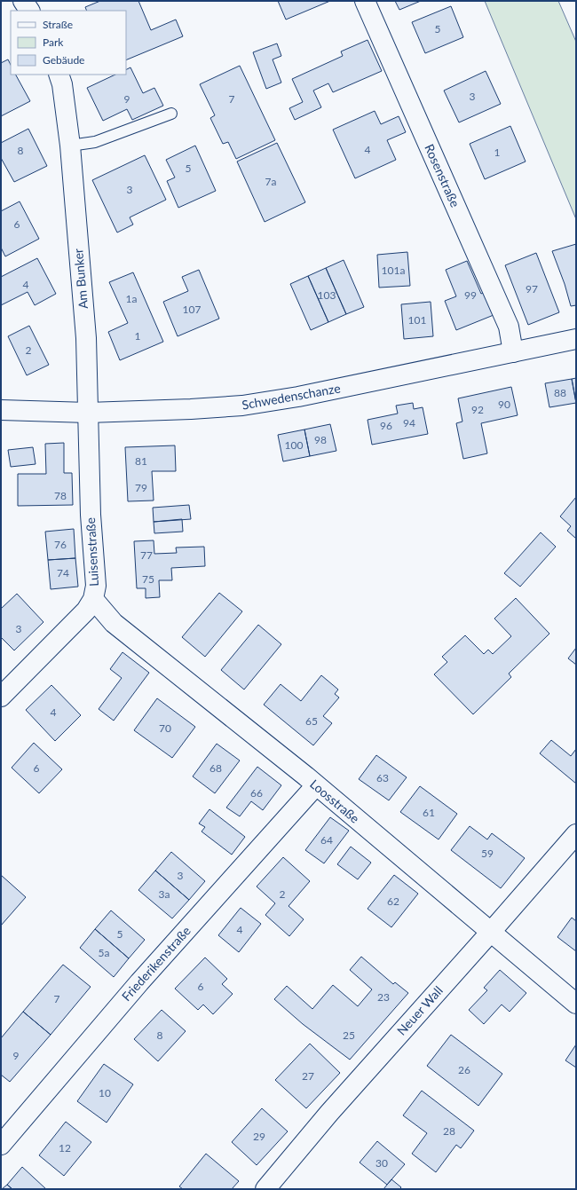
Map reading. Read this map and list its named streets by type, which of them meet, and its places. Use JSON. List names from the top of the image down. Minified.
{"streets":{"street":["Rosenstraße","Am Bunker","Schwedenschanze","Luisenstraße","Loosstraße","Friederikenstraße","Neuer Wall"]},"crossings":[["Rosenstraße","Schwedenschanze"],["Am Bunker","Schwedenschanze"],["Am Bunker","Luisenstraße"],["Schwedenschanze","Luisenstraße"],["Luisenstraße","Loosstraße"],["Loosstraße","Friederikenstraße"],["Loosstraße","Neuer Wall"]],"house_numbers":["5","3","9","7","4","8","1","5","7a","3","6","101a","4","97","103","99","1a","107","101","1","2","88","90","92","94","96","98","100","81","79","78","76","77","74","75","3","4","65","70","6","68","63","66","61","64","59","3","3a","2","62","4","5","5a","6","23","7","8","25","9","26","27","10","28","29","12","30"],"legend":["Straße","Park","Gebäude"]}
